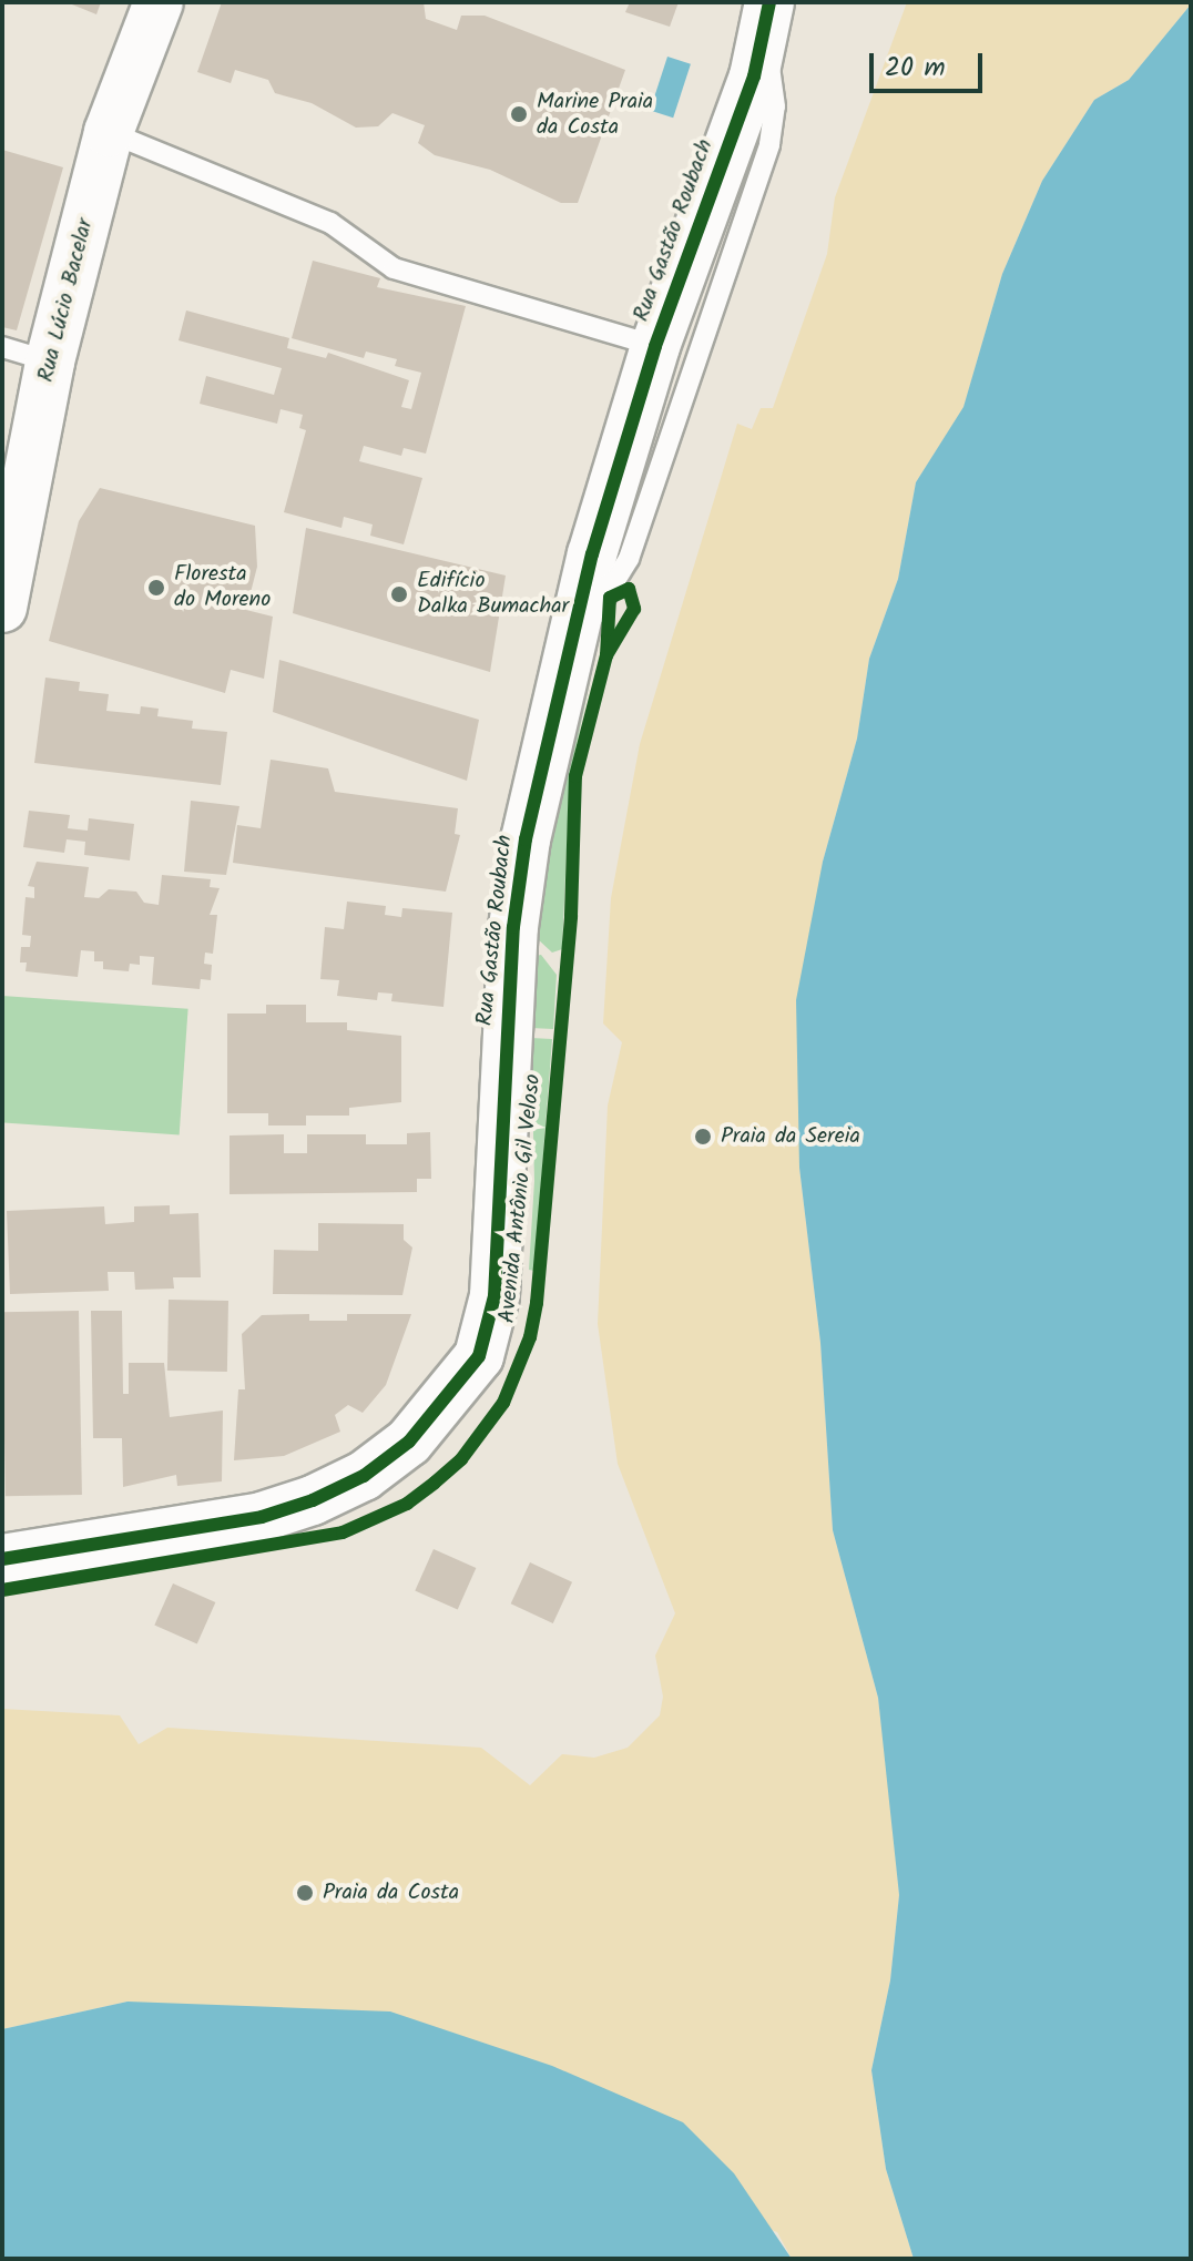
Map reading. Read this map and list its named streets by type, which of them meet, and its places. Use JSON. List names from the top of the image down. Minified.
{"streets":{"street":["Rua Gastão Roubach","Rua Lúcio Bacelar"],"cycle path":["Avenida Antônio Gil Veloso"]},"places":["Marine Praia da Costa","Floresta do Moreno","Edifício Dalka Bumachar","Praia da Sereia","Praia da Costa"],"scale_bar":"20 m"}
